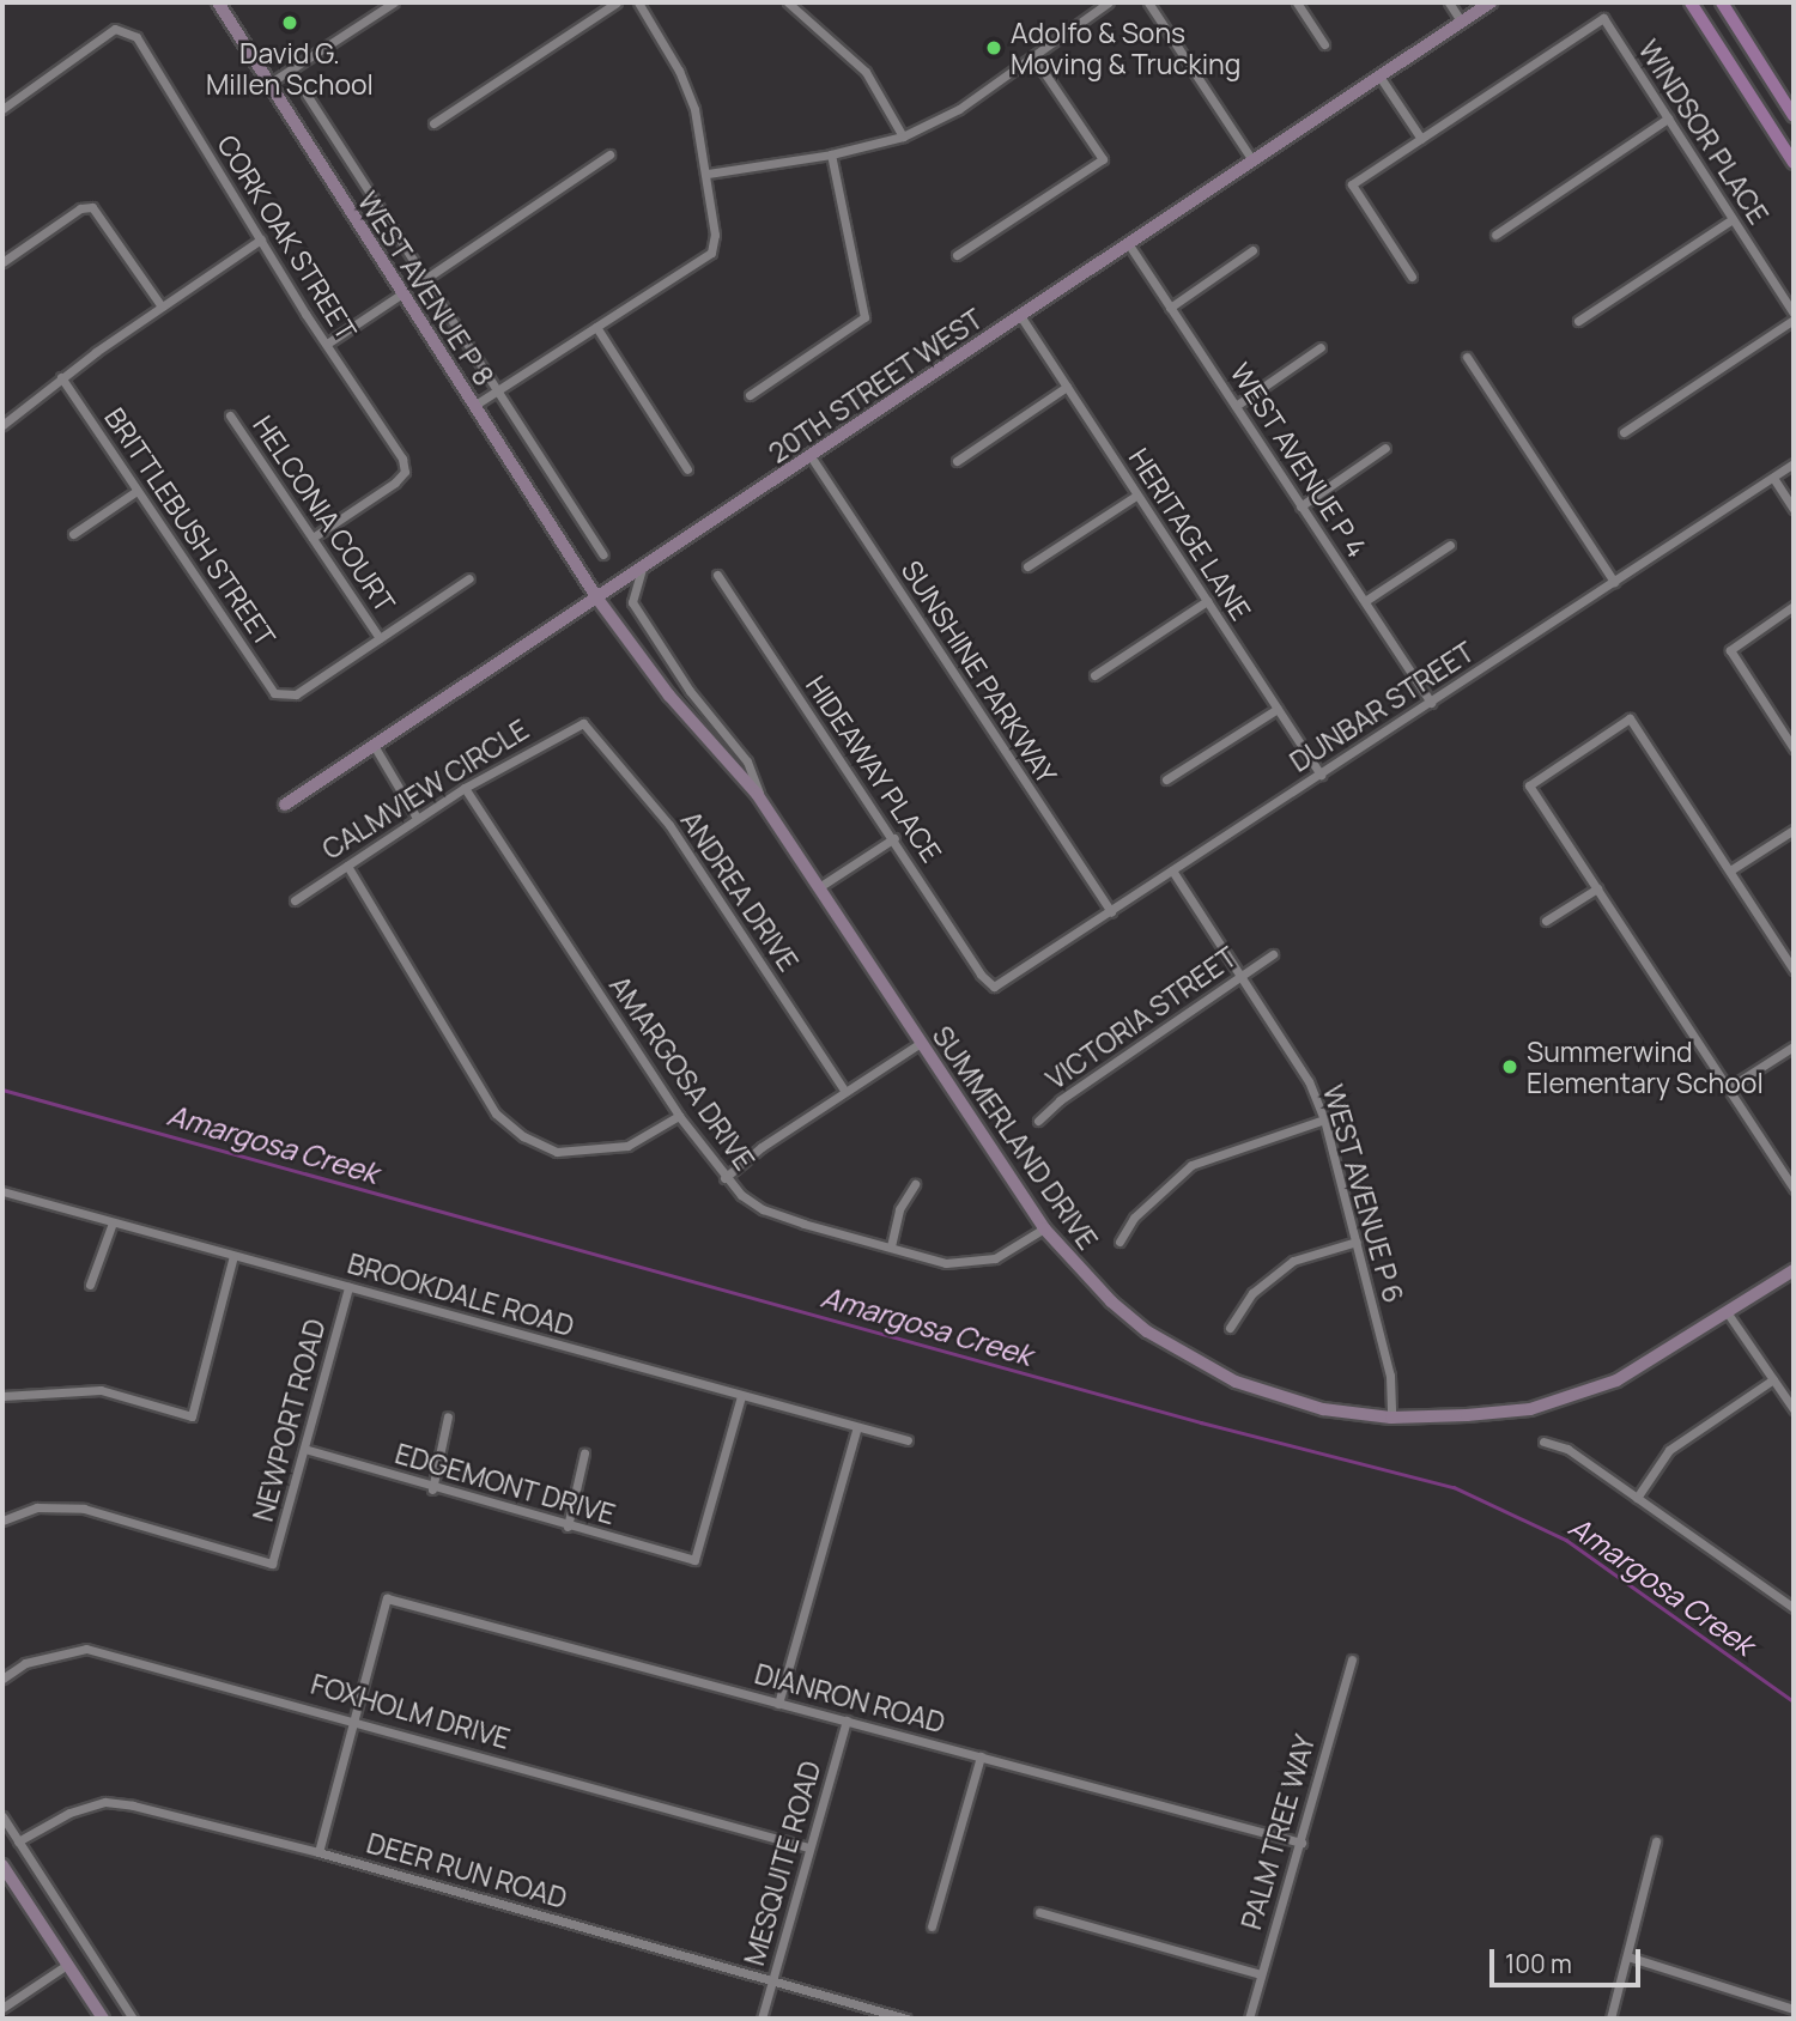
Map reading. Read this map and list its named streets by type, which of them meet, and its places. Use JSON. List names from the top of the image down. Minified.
{"streets":{"street":["WINDSOR PLACE","CORK OAK STREET","WEST AVENUE P 8","20TH STREET WEST","WEST AVENUE P 4","HELCONIA COURT","BRITTLEBUSH STREET","HERITAGE LANE","SUNSHINE PARKWAY","DUNBAR STREET","HIDEAWAY PLACE","CALMVIEW CIRCLE","ANDREA DRIVE","VICTORIA STREET","AMARGOSA DRIVE","SUMMERLAND DRIVE","WEST AVENUE P 6","BROOKDALE ROAD","NEWPORT ROAD","EDGEMONT DRIVE","DIANRON ROAD","FOXHOLM DRIVE","PALM TREE WAY","MESQUITE ROAD","DEER RUN ROAD"]},"crossings":[["CORK OAK STREET","HELCONIA COURT"],["WEST AVENUE P 8","20TH STREET WEST"],["WEST AVENUE P 8","SUMMERLAND DRIVE"],["20TH STREET WEST","WEST AVENUE P 4"],["20TH STREET WEST","HERITAGE LANE"],["20TH STREET WEST","SUNSHINE PARKWAY"],["20TH STREET WEST","SUMMERLAND DRIVE"],["WEST AVENUE P 4","DUNBAR STREET"],["HELCONIA COURT","BRITTLEBUSH STREET"],["HERITAGE LANE","DUNBAR STREET"],["SUNSHINE PARKWAY","DUNBAR STREET"],["DUNBAR STREET","HIDEAWAY PLACE"],["DUNBAR STREET","WEST AVENUE P 6"],["CALMVIEW CIRCLE","ANDREA DRIVE"],["CALMVIEW CIRCLE","AMARGOSA DRIVE"],["VICTORIA STREET","WEST AVENUE P 6"],["AMARGOSA DRIVE","SUMMERLAND DRIVE"],["SUMMERLAND DRIVE","WEST AVENUE P 6"],["BROOKDALE ROAD","NEWPORT ROAD"],["BROOKDALE ROAD","EDGEMONT DRIVE"],["NEWPORT ROAD","EDGEMONT DRIVE"],["DIANRON ROAD","FOXHOLM DRIVE"],["DIANRON ROAD","PALM TREE WAY"],["DIANRON ROAD","MESQUITE ROAD"],["FOXHOLM DRIVE","MESQUITE ROAD"],["MESQUITE ROAD","DEER RUN ROAD"]],"water":["Amargosa Creek"],"places":["David G. Millen School","Adolfo & Sons Moving & Trucking","Summerwind Elementary School"],"scale_bar":"100 m"}
